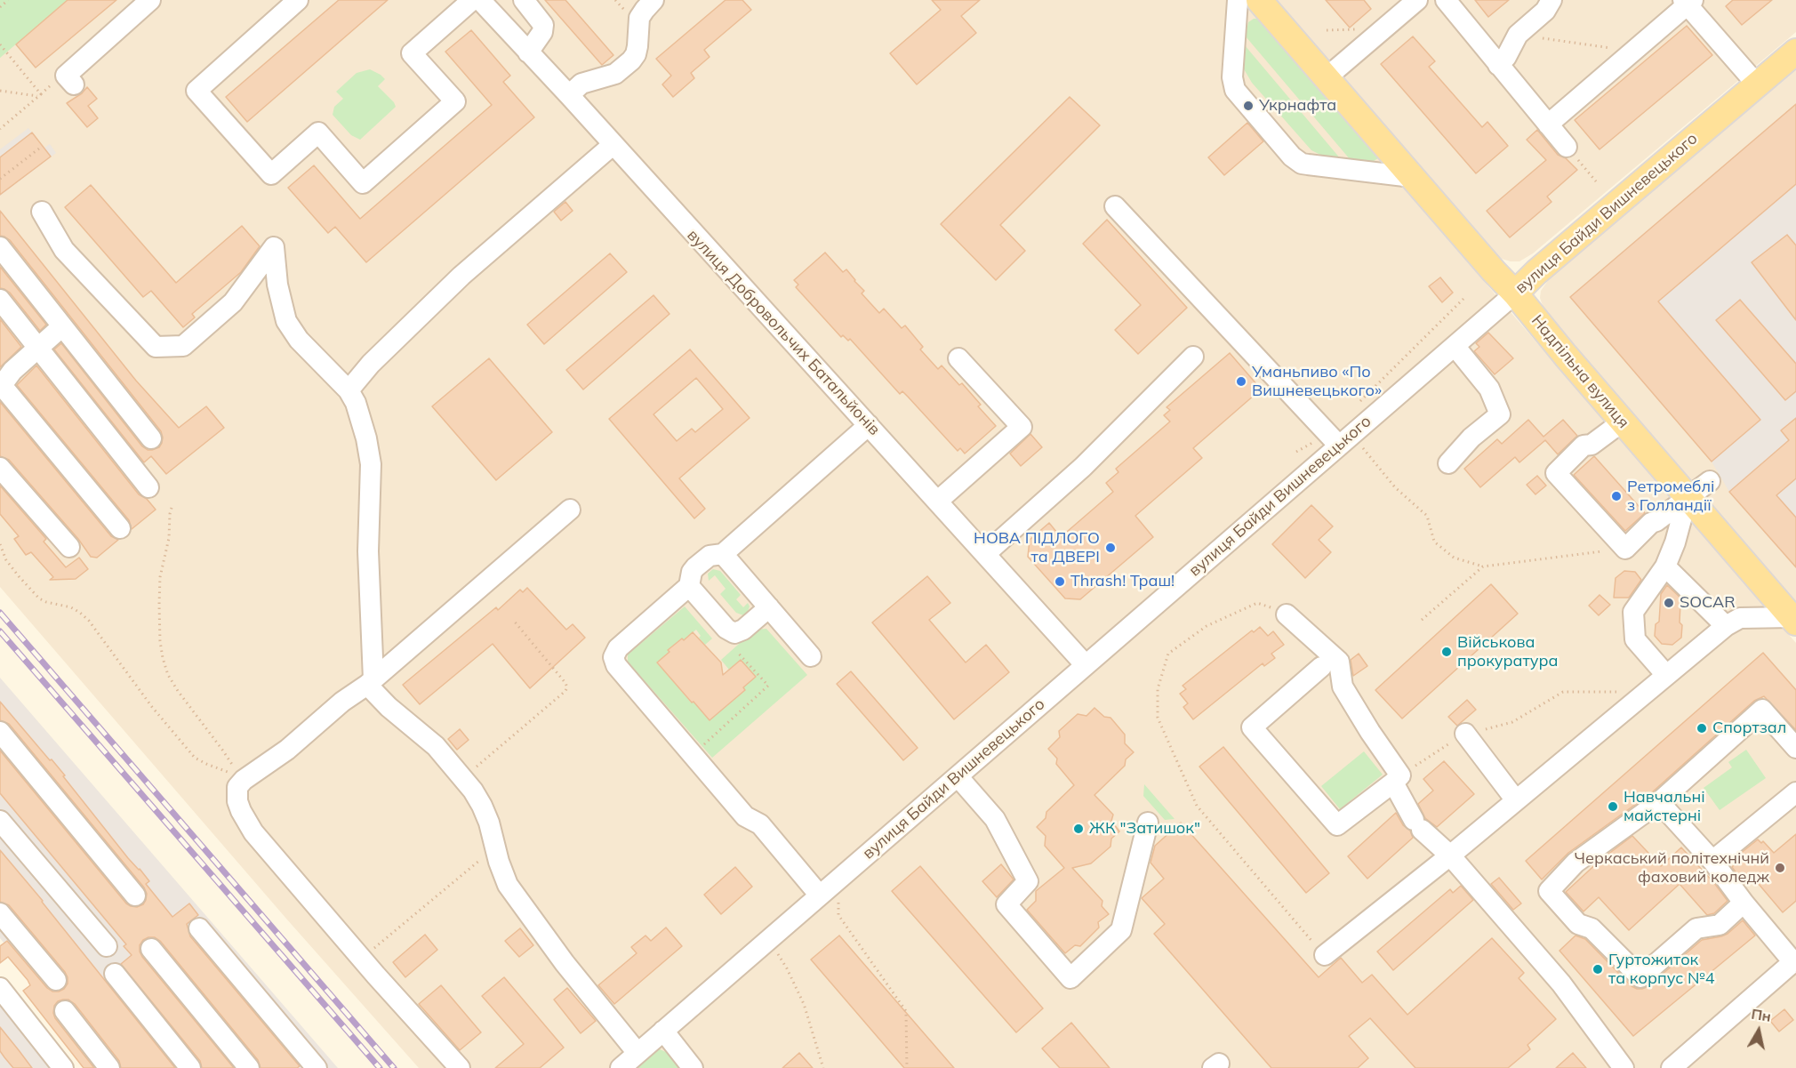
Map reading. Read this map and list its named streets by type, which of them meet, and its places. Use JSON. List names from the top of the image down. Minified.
{"streets":{"main road":["вулиця Байди Вишневецького","Надпільна вулиця"],"street":["вулиця Добровольчих Батальйонів"]},"crossings":[["вулиця Байди Вишневецького","вулиця Добровольчих Батальйонів"],["вулиця Байди Вишневецького","Надпільна вулиця"]],"places":["Укрнафта","Уманьпиво «По Вишневецького»","Ретромеблі з Голландії","НОВА ПІДЛОГО та ДВЕРІ","Thrash! Траш!","SOCAR","Військова прокуратура","Спортзал","Навчальні майстерні","ЖК \"Затишок\"","Черкаський політехнічнй фаховий коледж","Гуртожиток та корпус №4"],"north":"top"}
